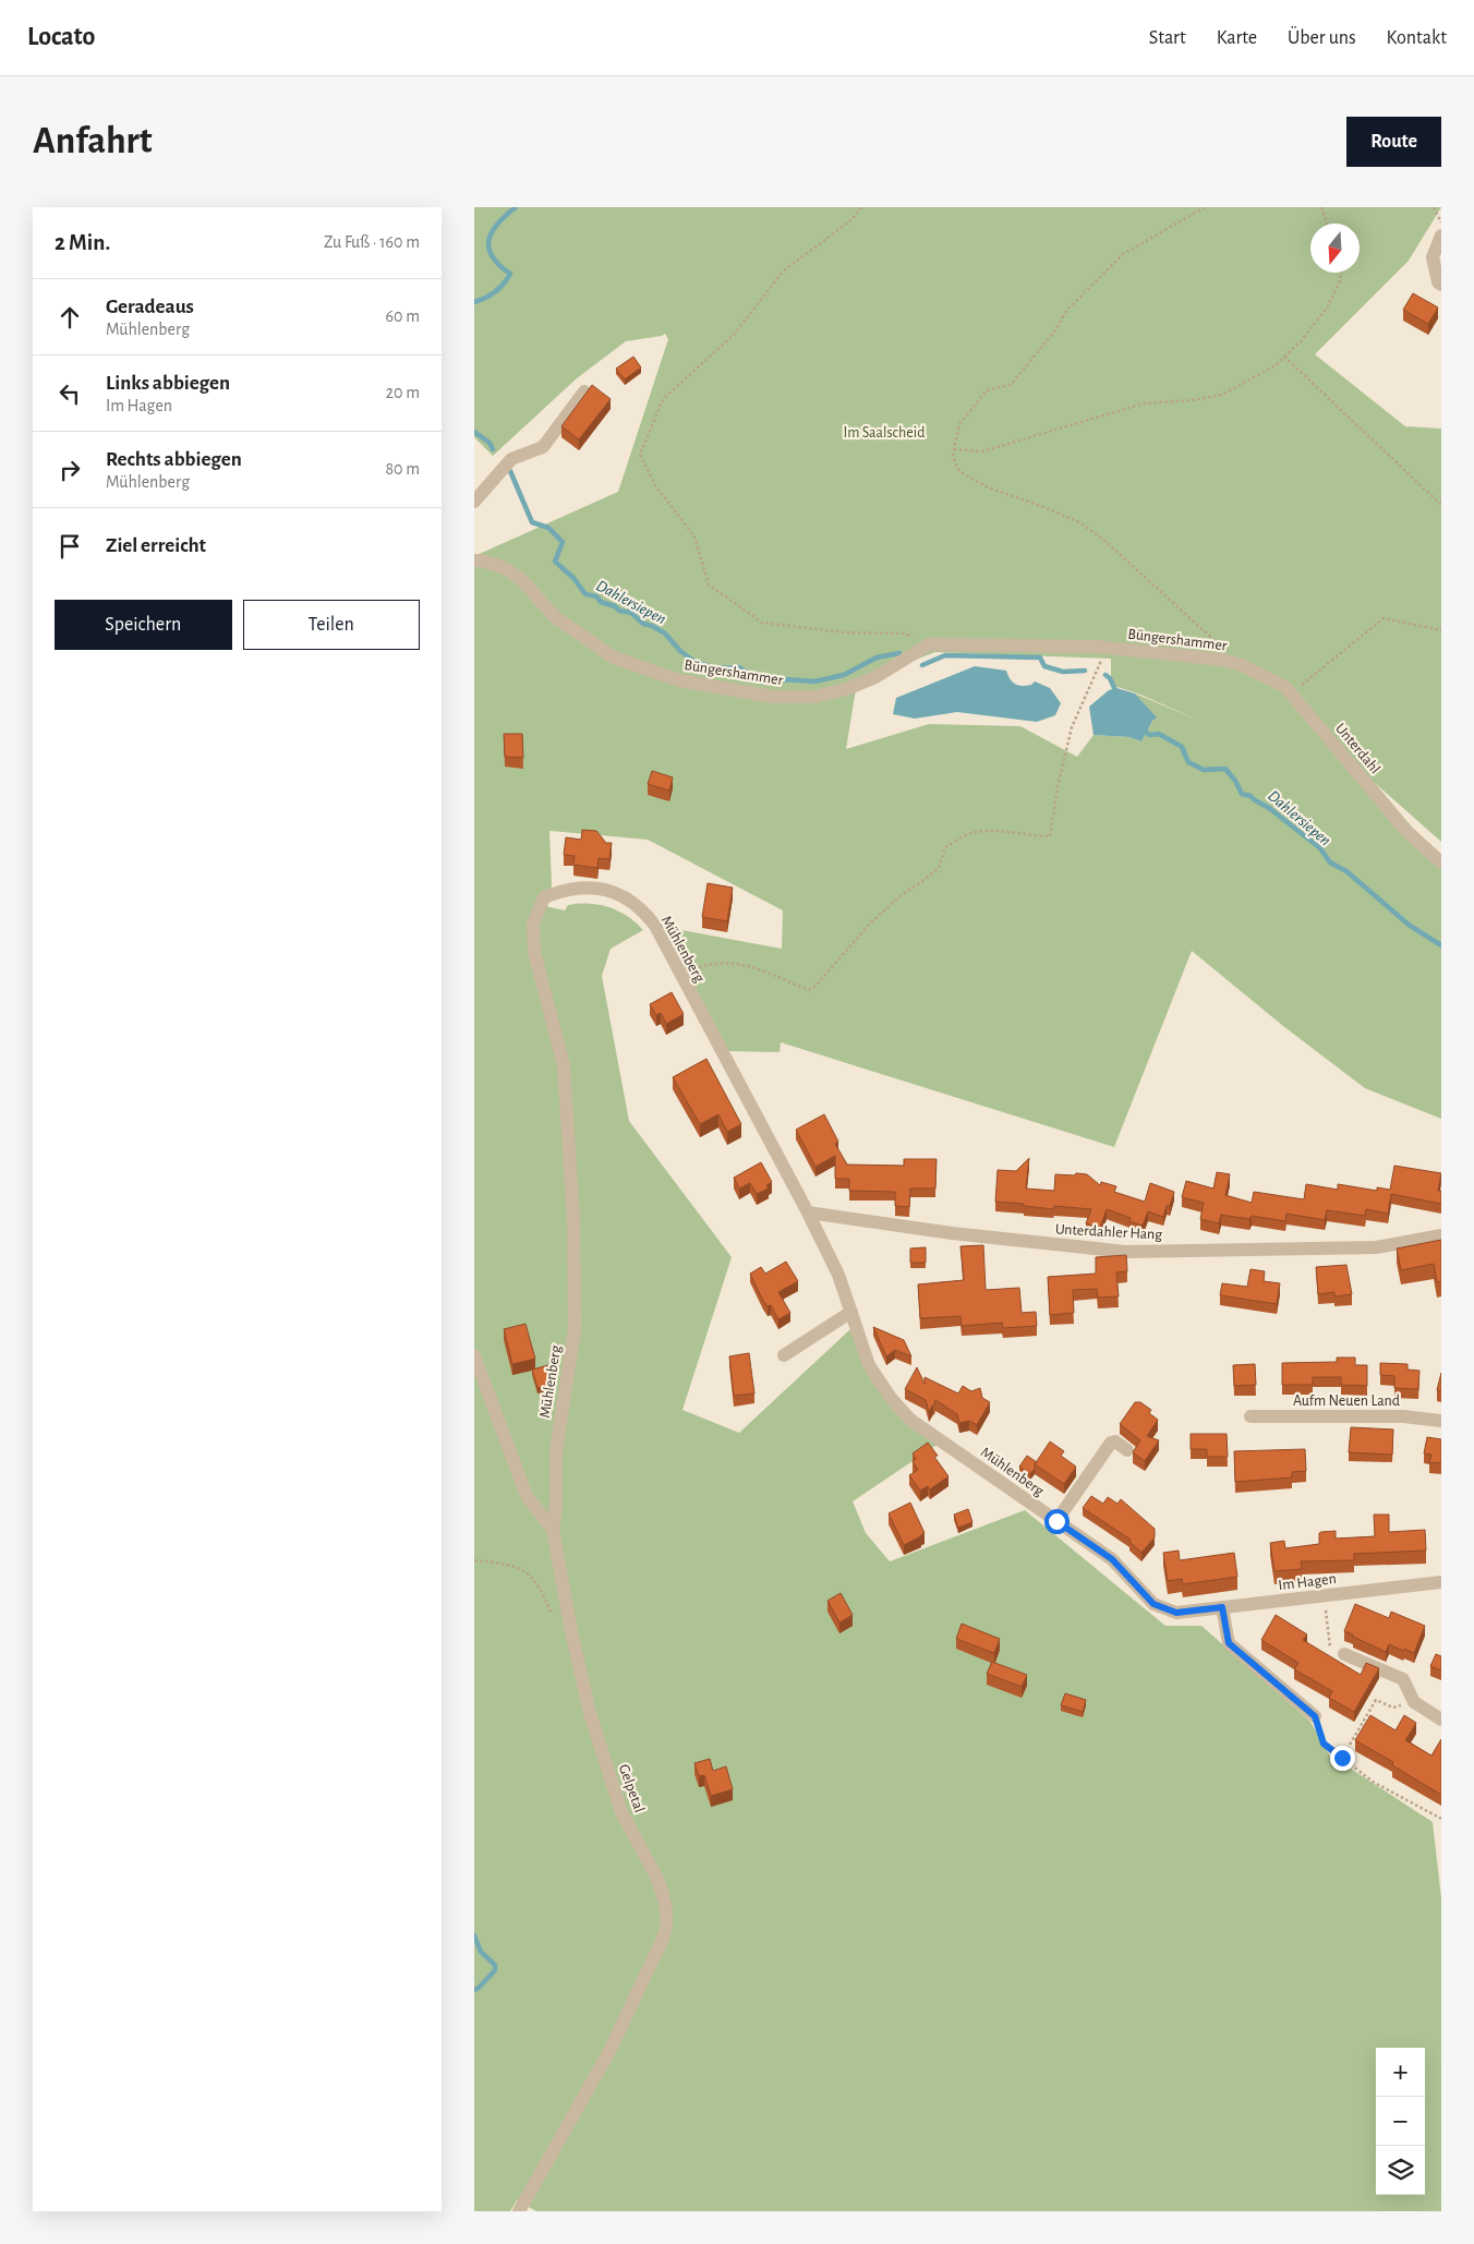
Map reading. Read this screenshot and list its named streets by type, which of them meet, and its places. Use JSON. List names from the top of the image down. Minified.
{"streets":{"street":["Büngershammer","Unterdahl","Mühlenberg","Unterdahler Hang","Aufm Neuen Land","Im Hagen","Gelpetal"]},"crossings":[["Büngershammer","Unterdahl"],["Mühlenberg","Unterdahler Hang"],["Mühlenberg","Im Hagen"],["Mühlenberg","Gelpetal"]],"water":["Dahlersiepen"],"parks":["Im Saalscheid"],"north":"bottom","page":{"header":"Locato","nav":["Start","Karte","Über uns","Kontakt"],"buttons":["Route",["Speichern","Teilen"]],"title":"Anfahrt","heading":["2 Min.","Zu Fuß · 160 m"],"list":[["Geradeaus","Mühlenberg","60 m"],["Links abbiegen","Im Hagen","20 m"],["Rechts abbiegen","Mühlenberg","80 m"],"Ziel erreicht"],"map_buttons":["+","−"]}}
